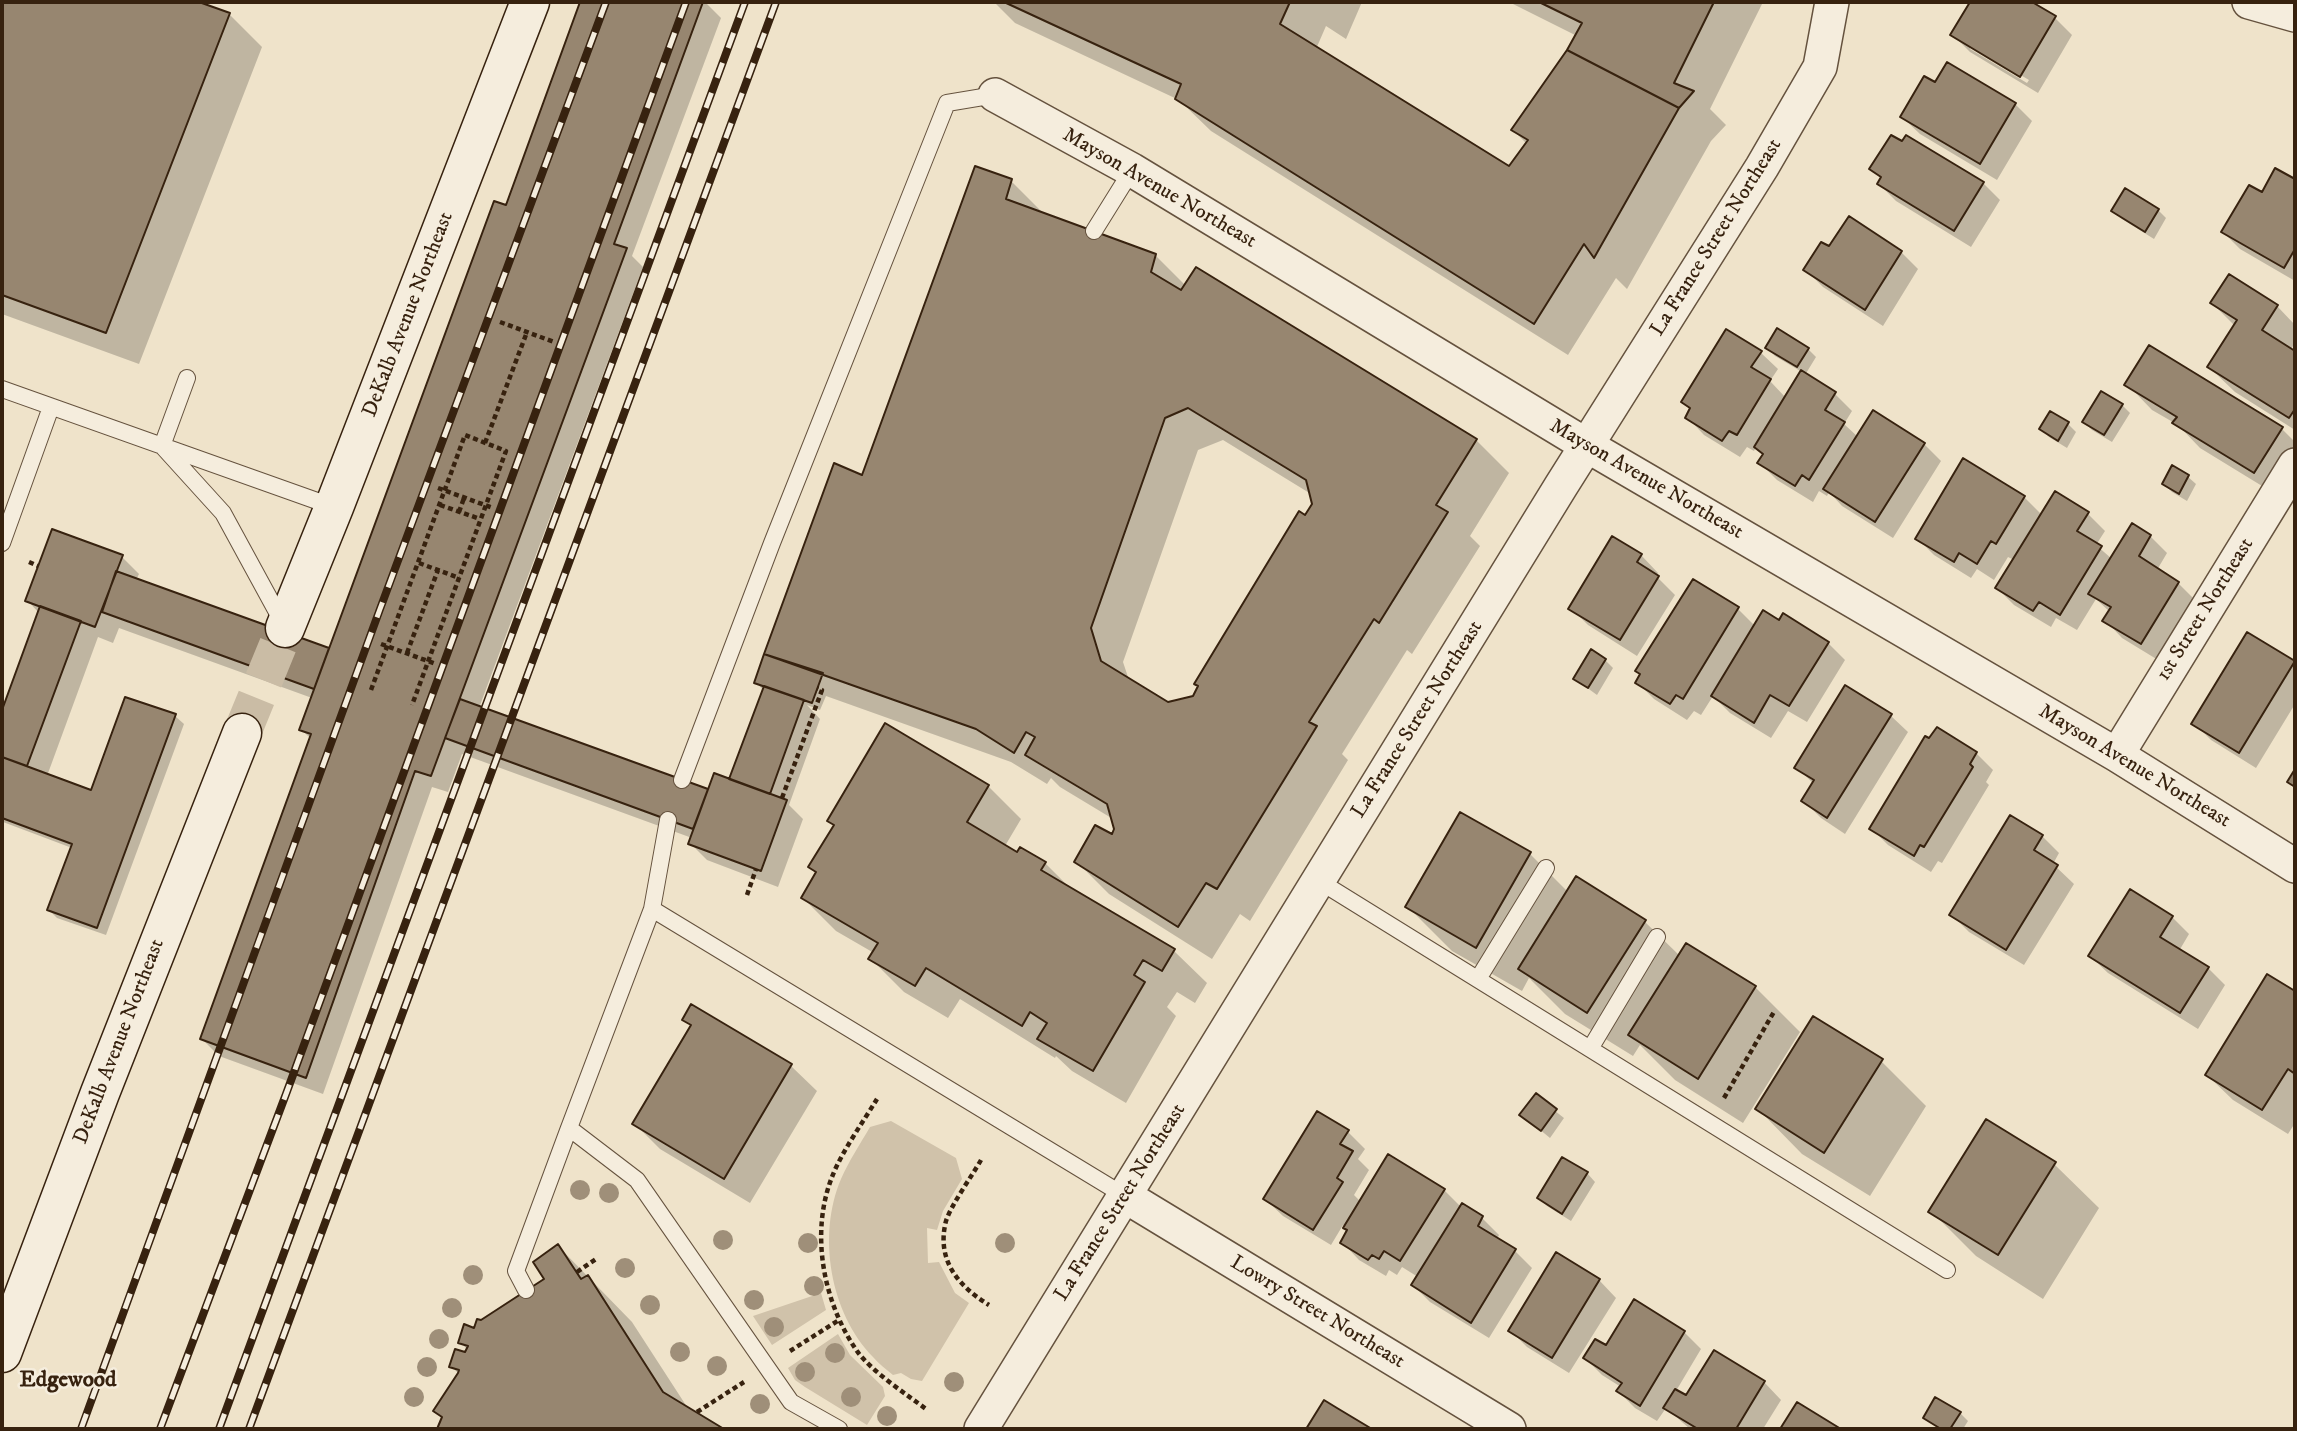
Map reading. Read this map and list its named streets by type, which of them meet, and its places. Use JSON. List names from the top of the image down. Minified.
{"streets":{"main road":["DeKalb Avenue Northeast"],"street":["Mayson Avenue Northeast","La France Street Northeast","1st Street Northeast","Lowry Street Northeast"]},"crossings":[["Mayson Avenue Northeast","La France Street Northeast"],["Mayson Avenue Northeast","1st Street Northeast"],["La France Street Northeast","Lowry Street Northeast"]],"districts":["Edgewood"]}
